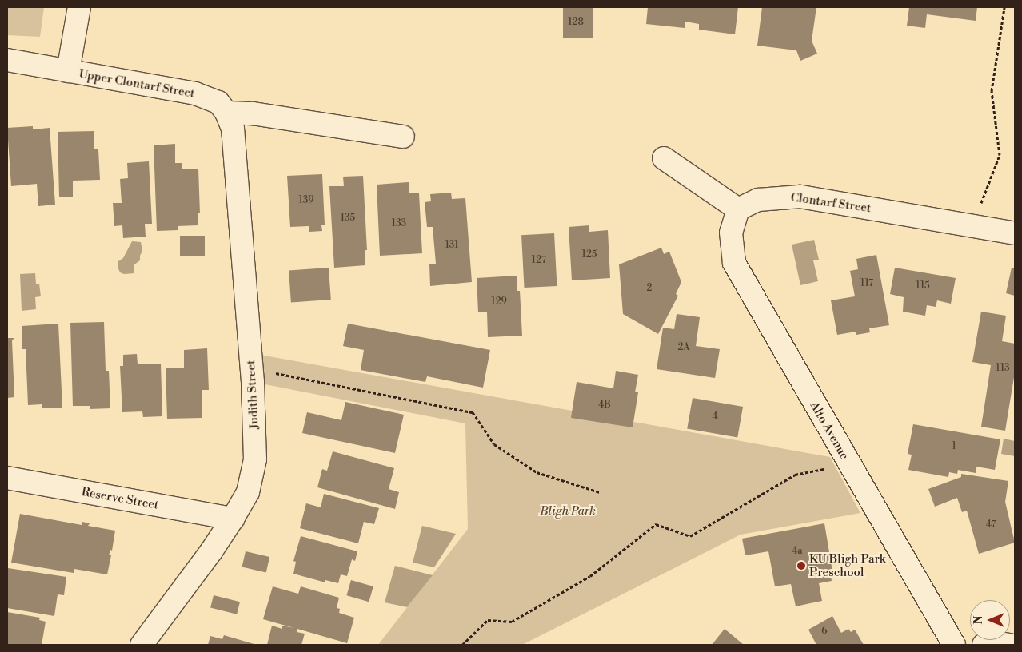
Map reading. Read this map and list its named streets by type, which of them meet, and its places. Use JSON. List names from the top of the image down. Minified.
{"streets":{"street":["Upper Clontarf Street","Clontarf Street","Judith Street","Alto Avenue","Reserve Street"]},"crossings":[["Upper Clontarf Street","Judith Street"],["Clontarf Street","Alto Avenue"],["Judith Street","Reserve Street"]],"parks":["Bligh Park"],"places":["KU Bligh Park Preschool"],"house_numbers":["128","139","135","133","131","125","127","117","115","2","129","2A","113","4B","4","1","47","4a","6"],"north":"left"}
